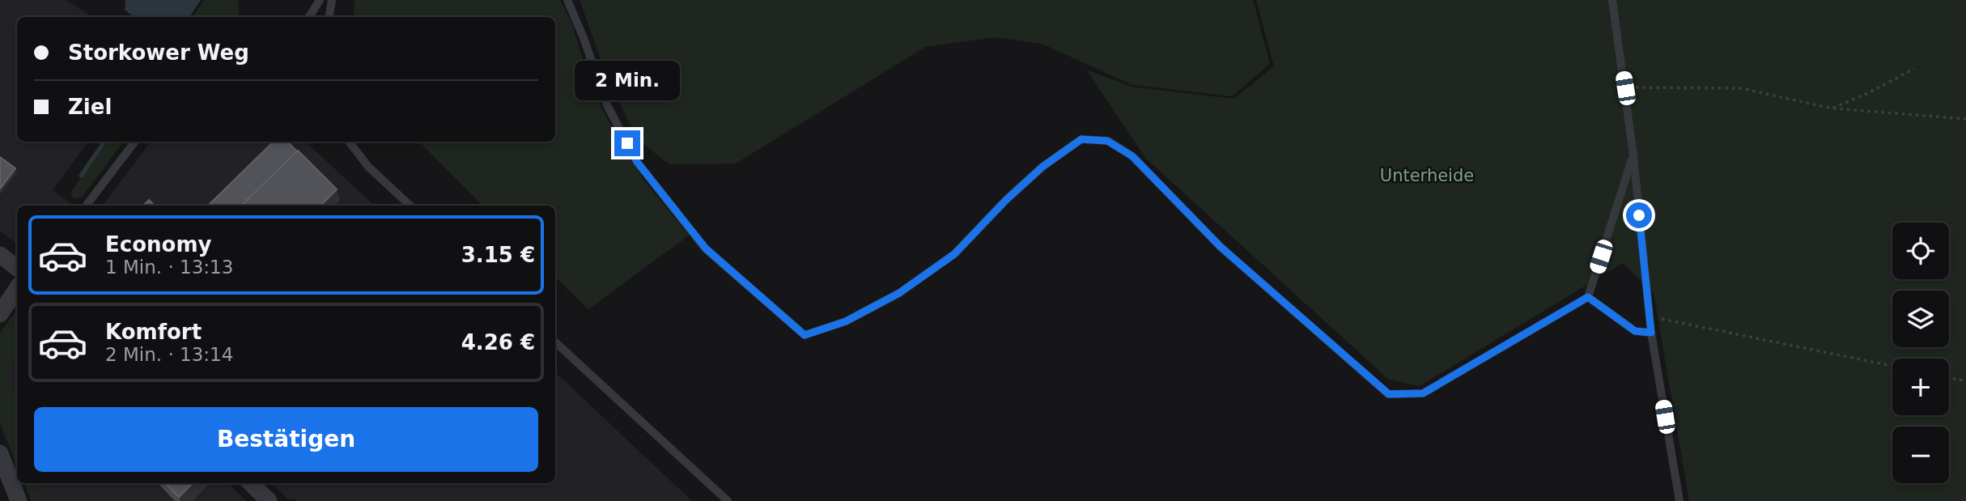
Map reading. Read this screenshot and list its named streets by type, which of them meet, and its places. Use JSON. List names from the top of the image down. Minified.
{"parks":["Unterheide"],"page":{"banner":["Storkower Weg","Ziel"],"bubble":"2 Min.","list":[{"name":"Economy","note":"1 Min. · 13:13","value":"3.15 €"},{"name":"Komfort","note":"2 Min. · 13:14","value":"4.26 €"}],"map_buttons":["+","−"],"buttons":"Bestätigen"}}
